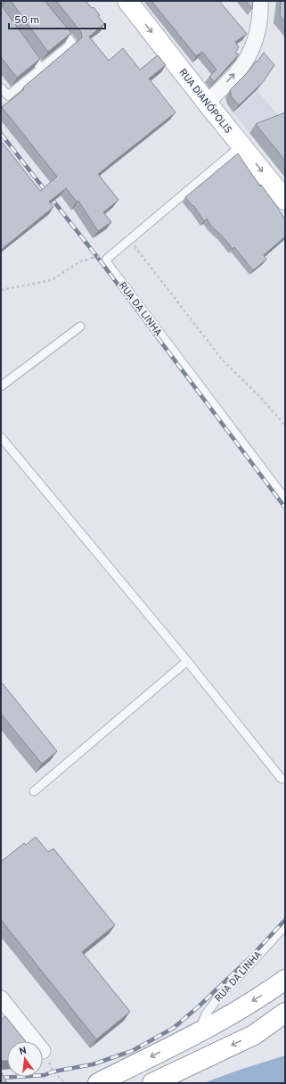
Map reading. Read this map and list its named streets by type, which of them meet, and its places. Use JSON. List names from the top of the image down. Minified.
{"streets":{"main road":["RUA DIANÓPOLIS"],"lane":["RUA DA LINHA"]},"crossings":[["RUA DIANÓPOLIS","RUA DA LINHA"]],"one_way":["RUA DIANÓPOLIS"],"scale_bar":"50 m","north":"top"}
